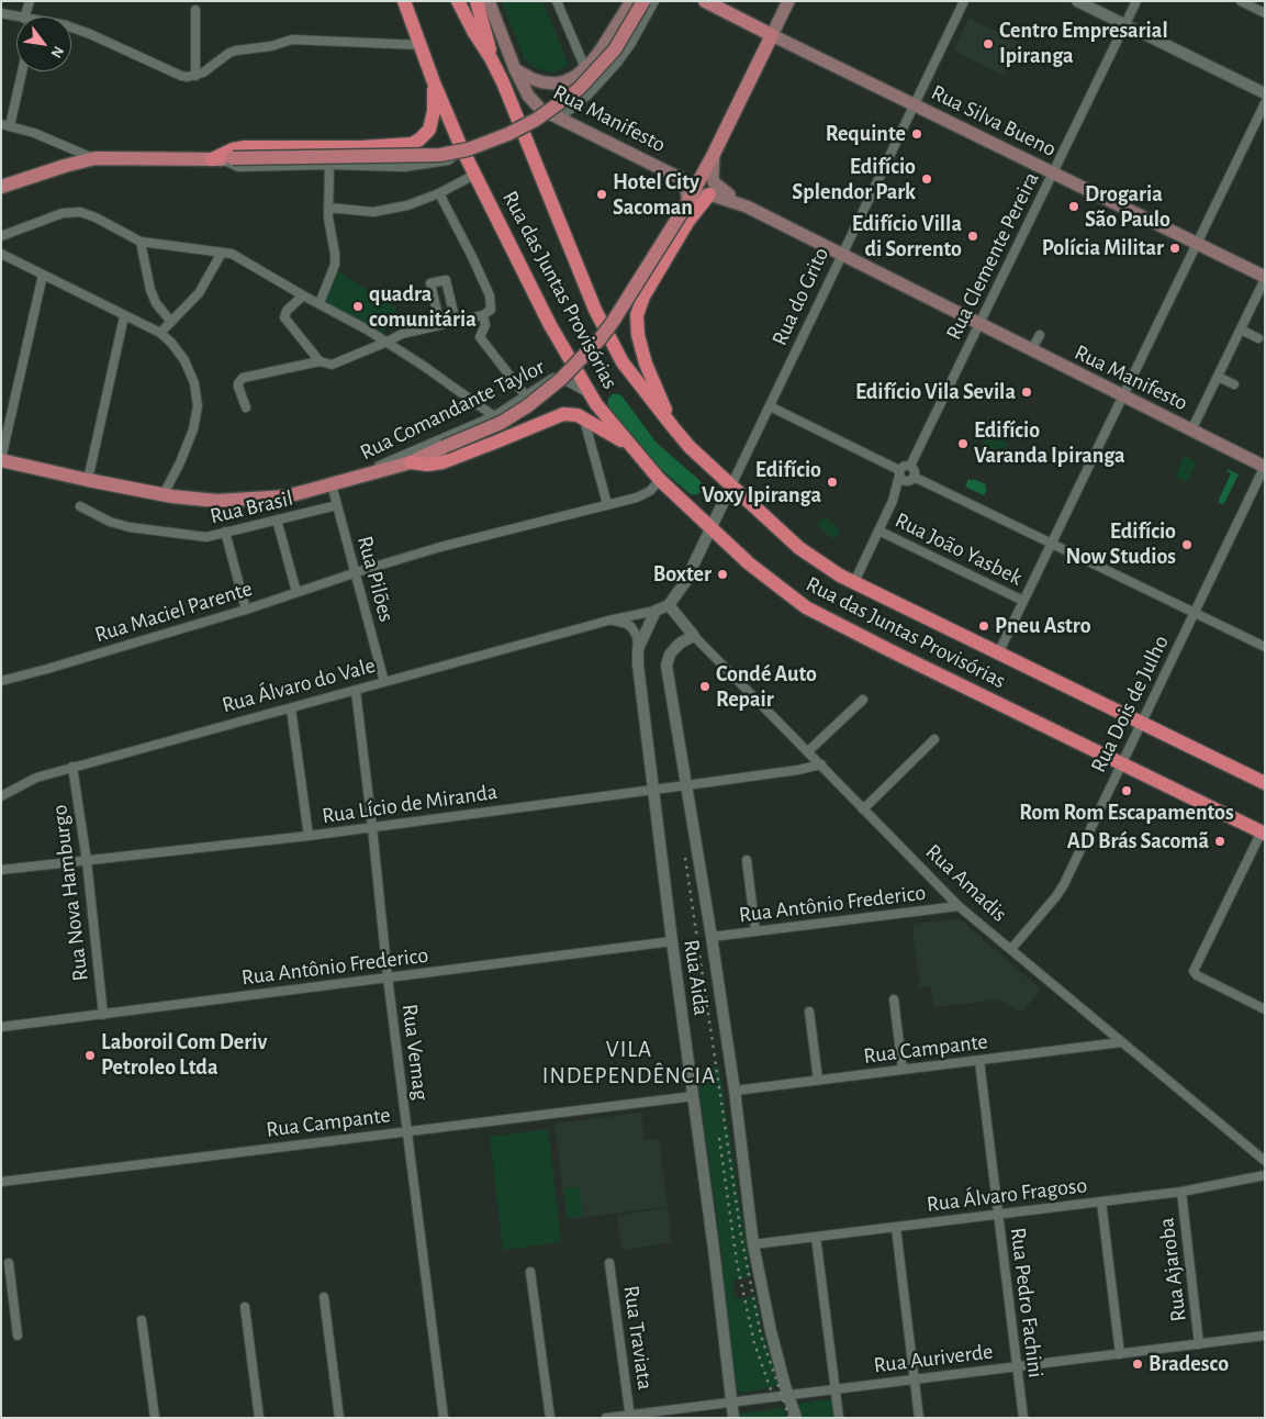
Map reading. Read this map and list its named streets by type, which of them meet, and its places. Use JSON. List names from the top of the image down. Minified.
{"streets":{"highway":["Rua das Juntas Provisórias"],"main road":["Rua Manifesto","Rua Silva Bueno"],"street":["Rua Clemente Pereira","Rua do Grito","Rua Comandante Taylor","Rua Brasil","Rua João Yasbek","Rua Pilões","Rua Maciel Parente","Rua Álvaro do Vale","Rua Dois de Julho","Rua Lício de Miranda","Rua Amadis","Rua Nova Hamburgo","Rua Antônio Frederico","Rua Aida","Rua Campante","Rua Vemag","Rua Álvaro Fragoso","Rua Ajaroba","Rua Pedro Fachini","Rua Traviata","Rua Auriverde"]},"crossings":[["Rua Manifesto","Rua Clemente Pereira"],["Rua Manifesto","Rua do Grito"],["Rua Manifesto","Rua Dois de Julho"],["Rua Silva Bueno","Rua Clemente Pereira"],["Rua Silva Bueno","Rua do Grito"],["Rua das Juntas Provisórias","Rua do Grito"],["Rua das Juntas Provisórias","Rua Comandante Taylor"],["Rua das Juntas Provisórias","Rua Maciel Parente"],["Rua das Juntas Provisórias","Rua Dois de Julho"],["Rua do Grito","Rua Álvaro do Vale"],["Rua do Grito","Rua Amadis"],["Rua Brasil","Rua Pilões"],["Rua Pilões","Rua Maciel Parente"],["Rua Pilões","Rua Álvaro do Vale"],["Rua Álvaro do Vale","Rua Amadis"],["Rua Álvaro do Vale","Rua Nova Hamburgo"],["Rua Álvaro do Vale","Rua Aida"],["Rua Álvaro do Vale","Rua Vemag"],["Rua Dois de Julho","Rua Amadis"],["Rua Lício de Miranda","Rua Amadis"],["Rua Lício de Miranda","Rua Nova Hamburgo"],["Rua Lício de Miranda","Rua Aida"],["Rua Lício de Miranda","Rua Vemag"],["Rua Amadis","Rua Antônio Frederico"],["Rua Amadis","Rua Aida"],["Rua Amadis","Rua Campante"],["Rua Nova Hamburgo","Rua Antônio Frederico"],["Rua Antônio Frederico","Rua Aida"],["Rua Antônio Frederico","Rua Vemag"],["Rua Aida","Rua Campante"],["Rua Aida","Rua Álvaro Fragoso"],["Rua Aida","Rua Auriverde"],["Rua Campante","Rua Vemag"],["Rua Campante","Rua Pedro Fachini"],["Rua Álvaro Fragoso","Rua Ajaroba"],["Rua Álvaro Fragoso","Rua Pedro Fachini"],["Rua Ajaroba","Rua Auriverde"],["Rua Pedro Fachini","Rua Auriverde"],["Rua Traviata","Rua Auriverde"]],"districts":["VILA INDEPENDÊNCIA"],"places":["Centro Empresarial Ipiranga","Requinte","Edifício Splendor Park","Hotel City Sacoman","Drogaria São Paulo","Edifício Villa di Sorrento","Polícia Militar","quadra comunitária","Edifício Vila Sevila","Edifício Varanda Ipiranga","Edifício Voxy Ipiranga","Edifício Now Studios","Boxter","Pneu Astro","Condé Auto Repair","Rom Rom Escapamentos","AD Brás Sacomã","Laboroil Com Deriv Petroleo Ltda","Bradesco"],"north":"bottom right"}
